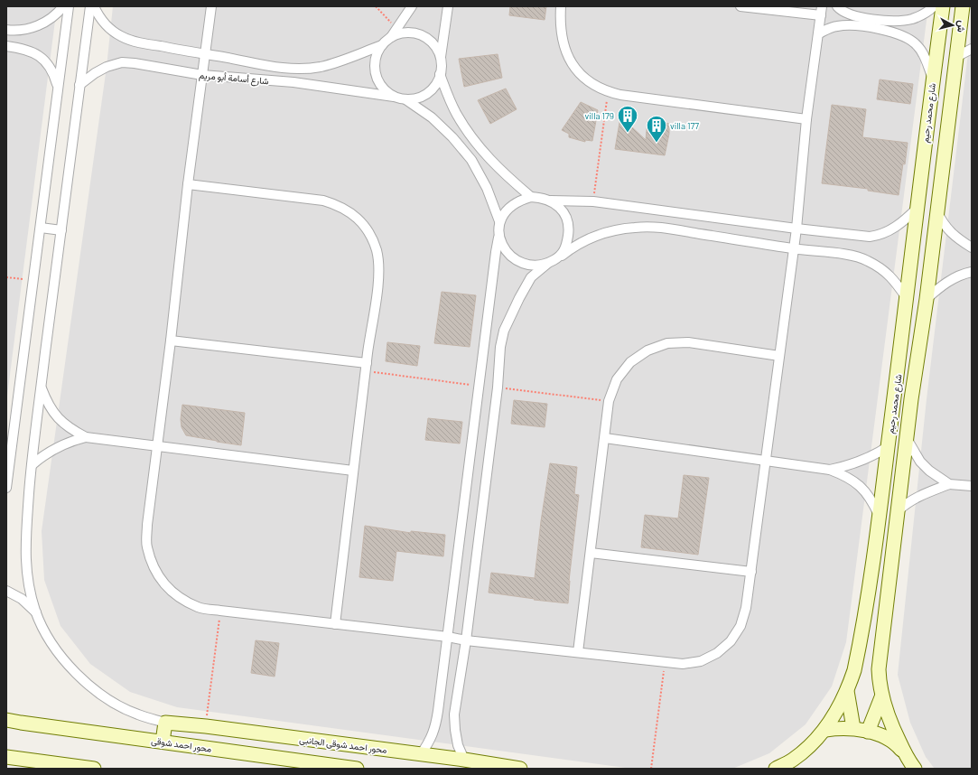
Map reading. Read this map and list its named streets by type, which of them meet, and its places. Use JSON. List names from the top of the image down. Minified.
{"streets":{"street":["شارع أسامة أبو مريم","شارع محمد رحيم","محور احمد شوقى","محور احمد شوقى الجانبى"]},"places":{"building":["villa 179","villa 177"]},"north":"right"}
